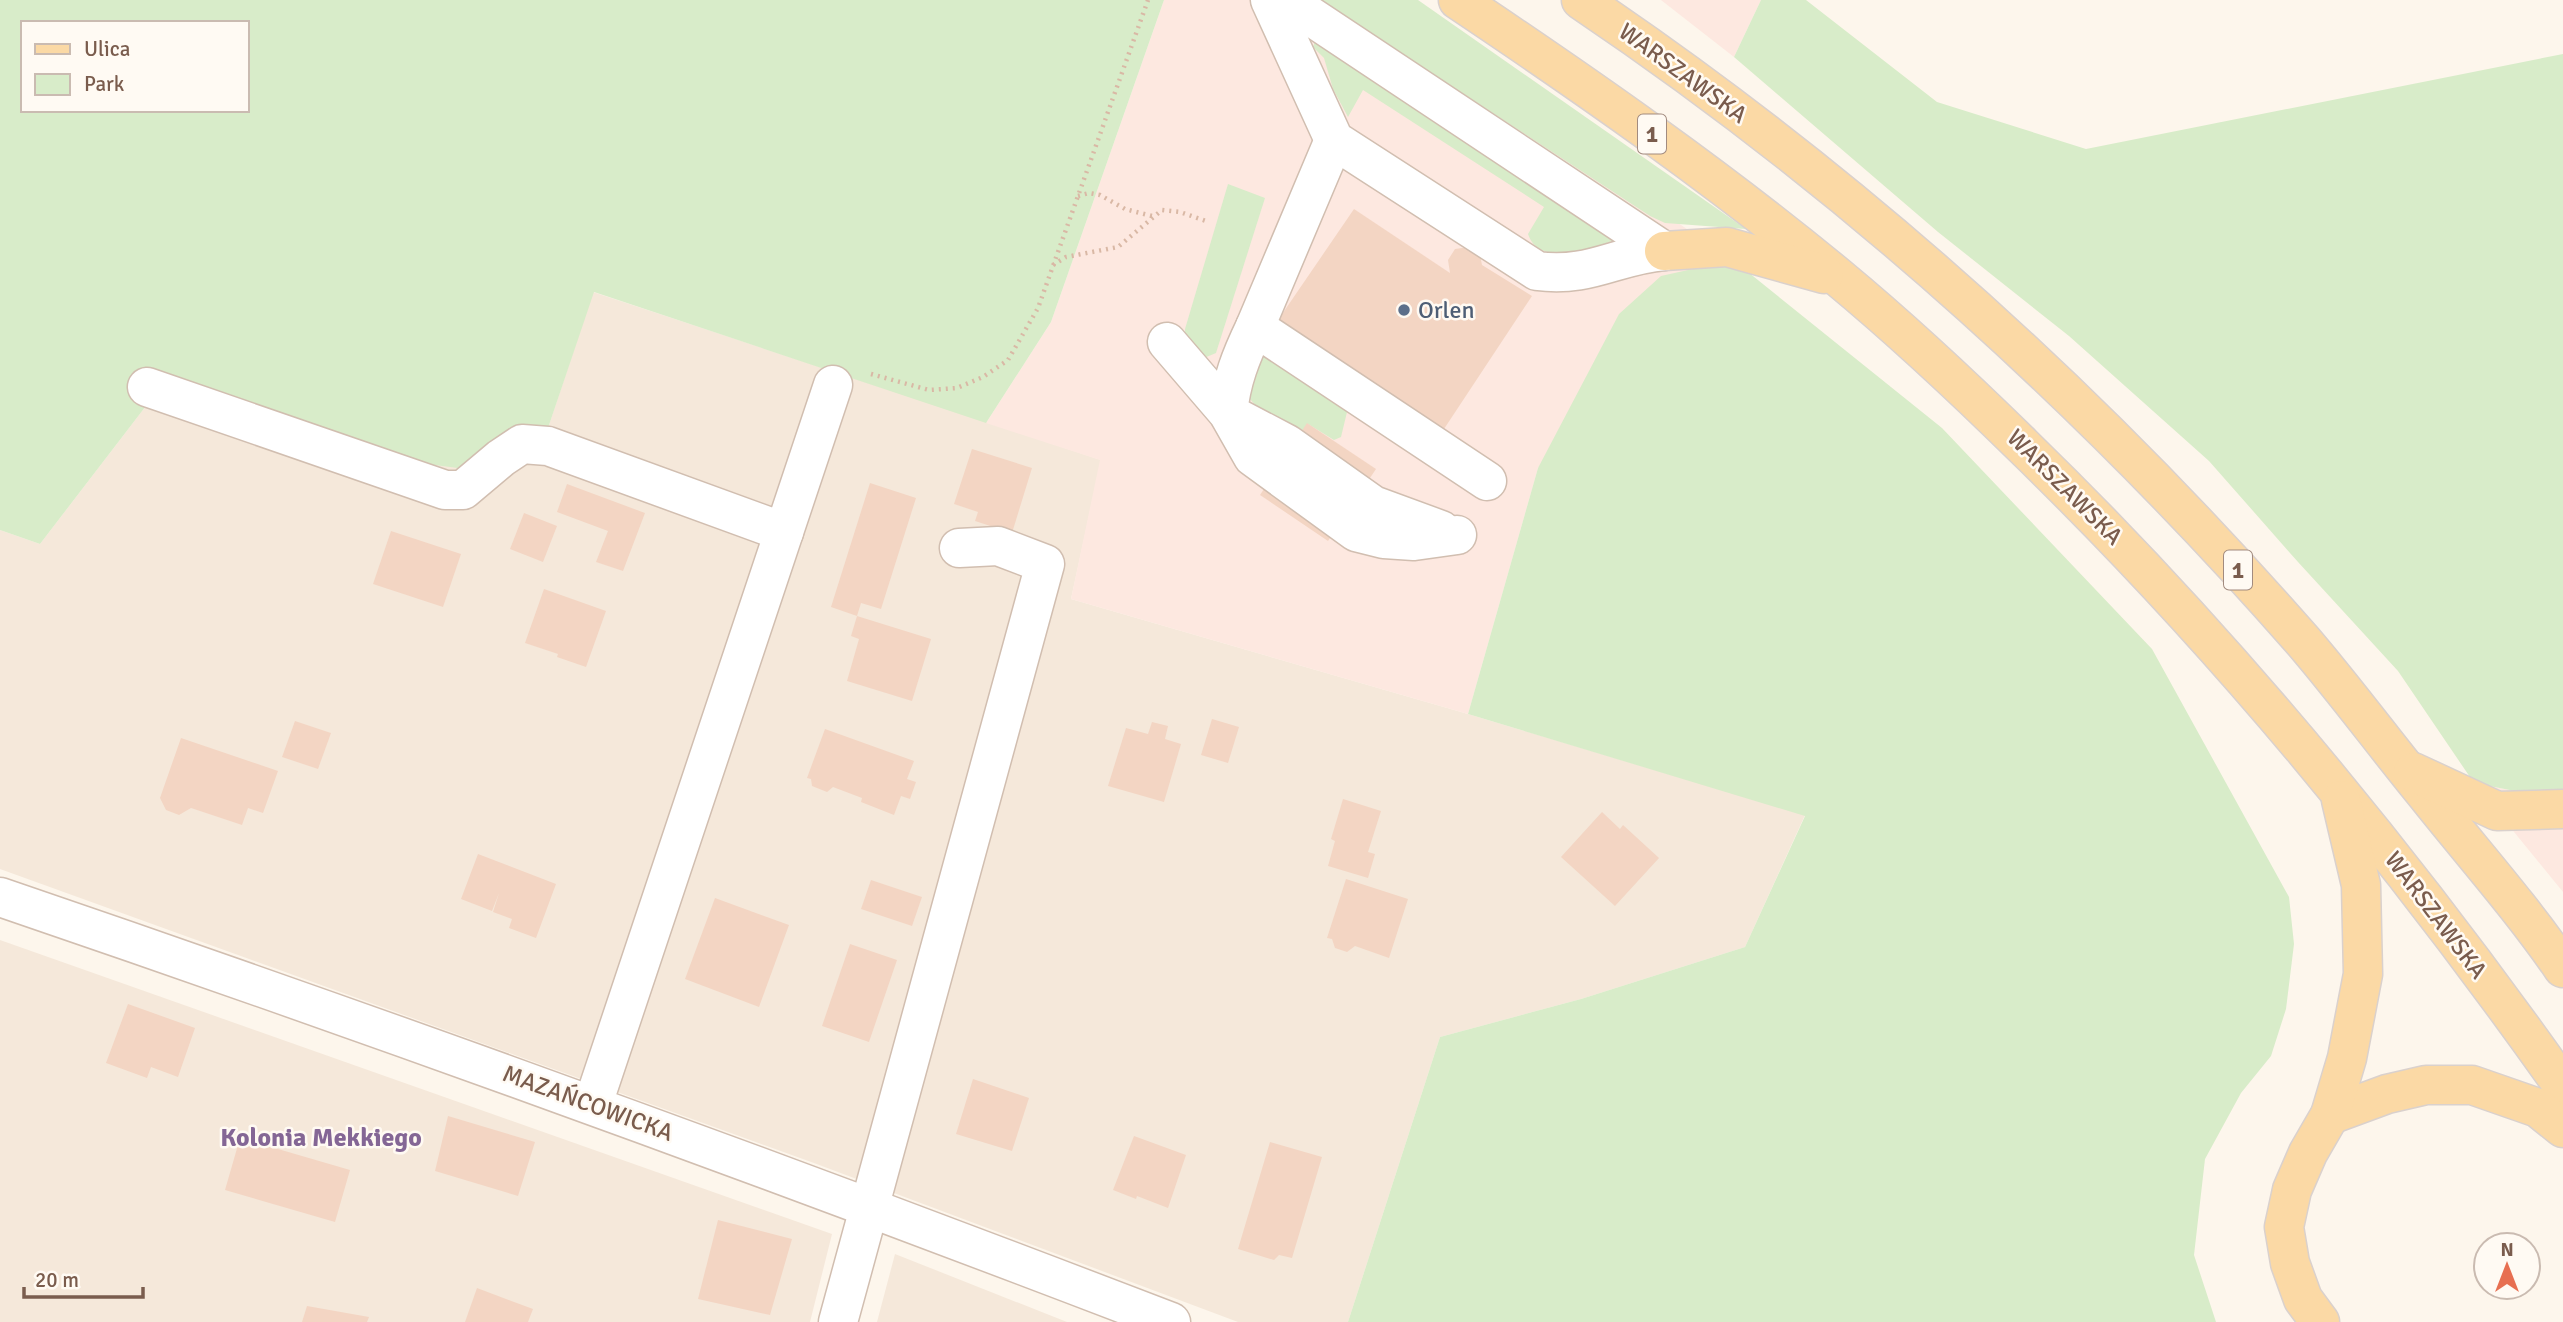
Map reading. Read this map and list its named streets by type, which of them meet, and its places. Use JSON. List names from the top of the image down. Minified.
{"streets":{"main road":["WARSZAWSKA","1"],"street":["MAZAŃCOWICKA"]},"districts":["Kolonia Mekkiego"],"places":["Orlen"],"legend":["Ulica","Park"],"scale_bar":"20 m","north":"top"}
